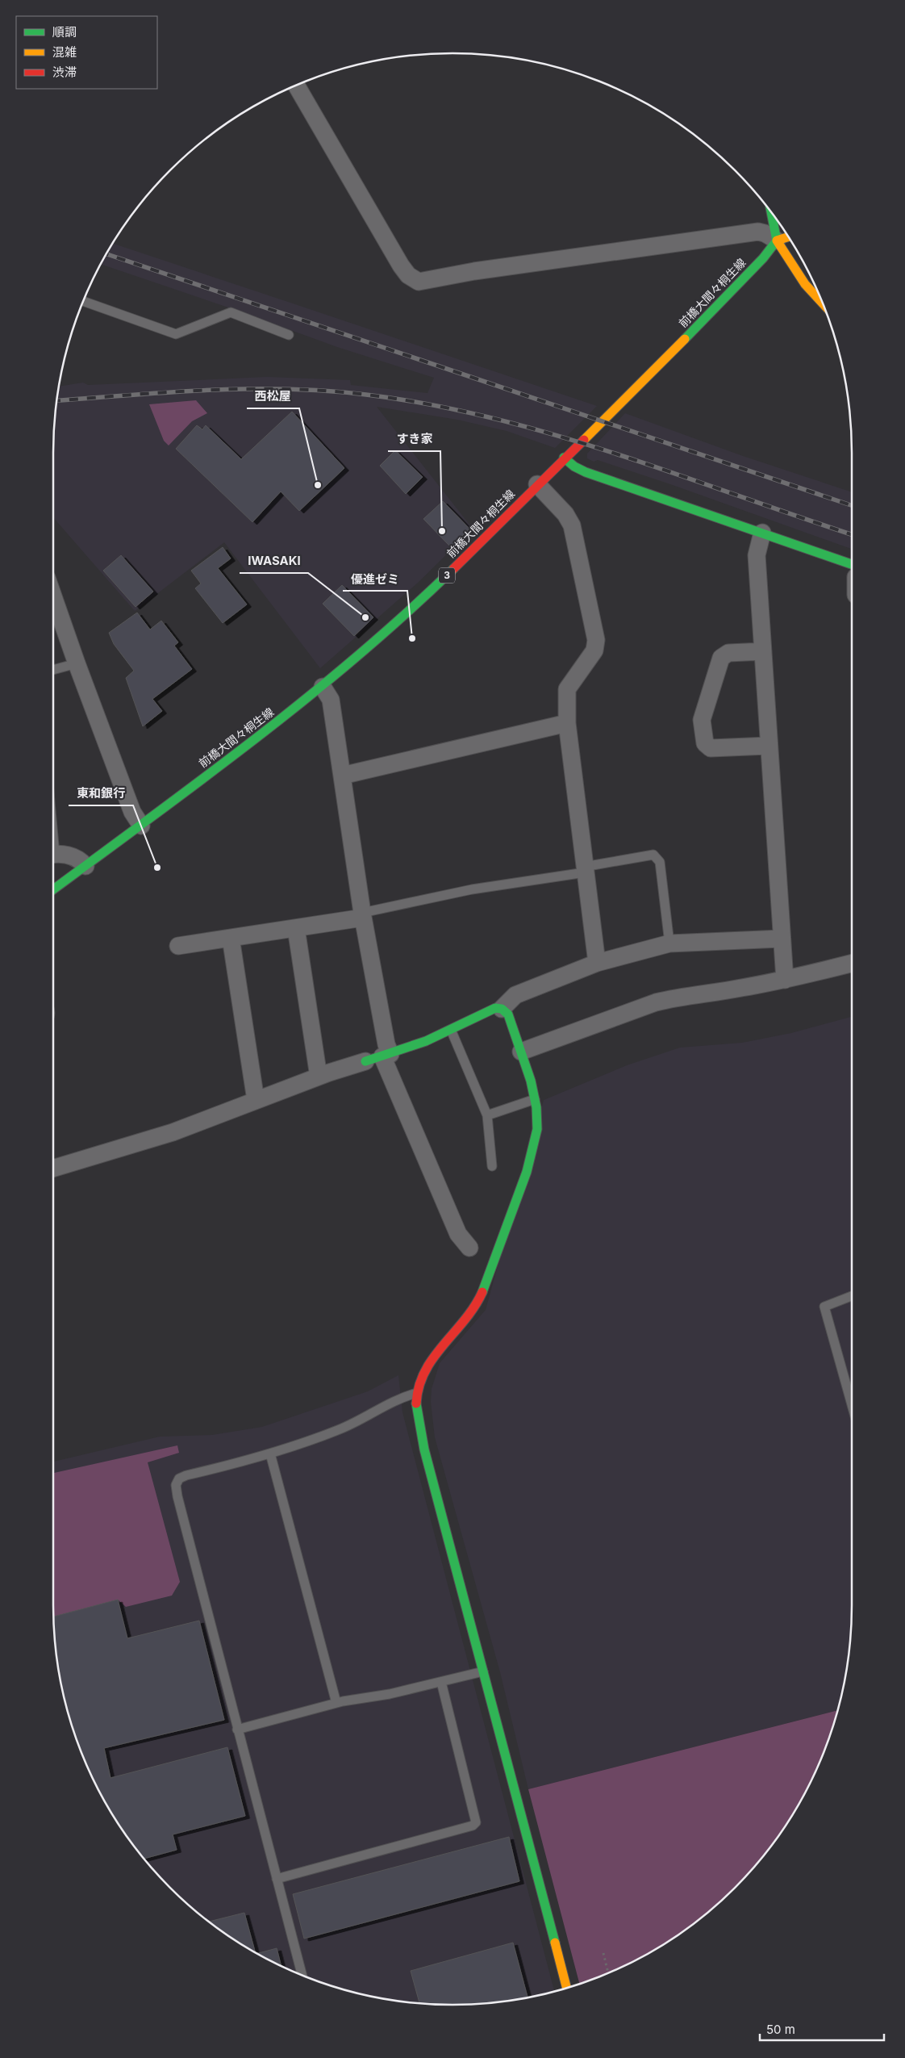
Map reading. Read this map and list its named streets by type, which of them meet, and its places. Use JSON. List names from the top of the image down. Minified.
{"streets":{"street":["前橋大間々桐生線","3"]},"places":["西松屋","すき家","IWASAKI","優進ゼミ","東和銀行"],"legend":["順調","混雑","渋滞"],"scale_bar":"50 m"}
